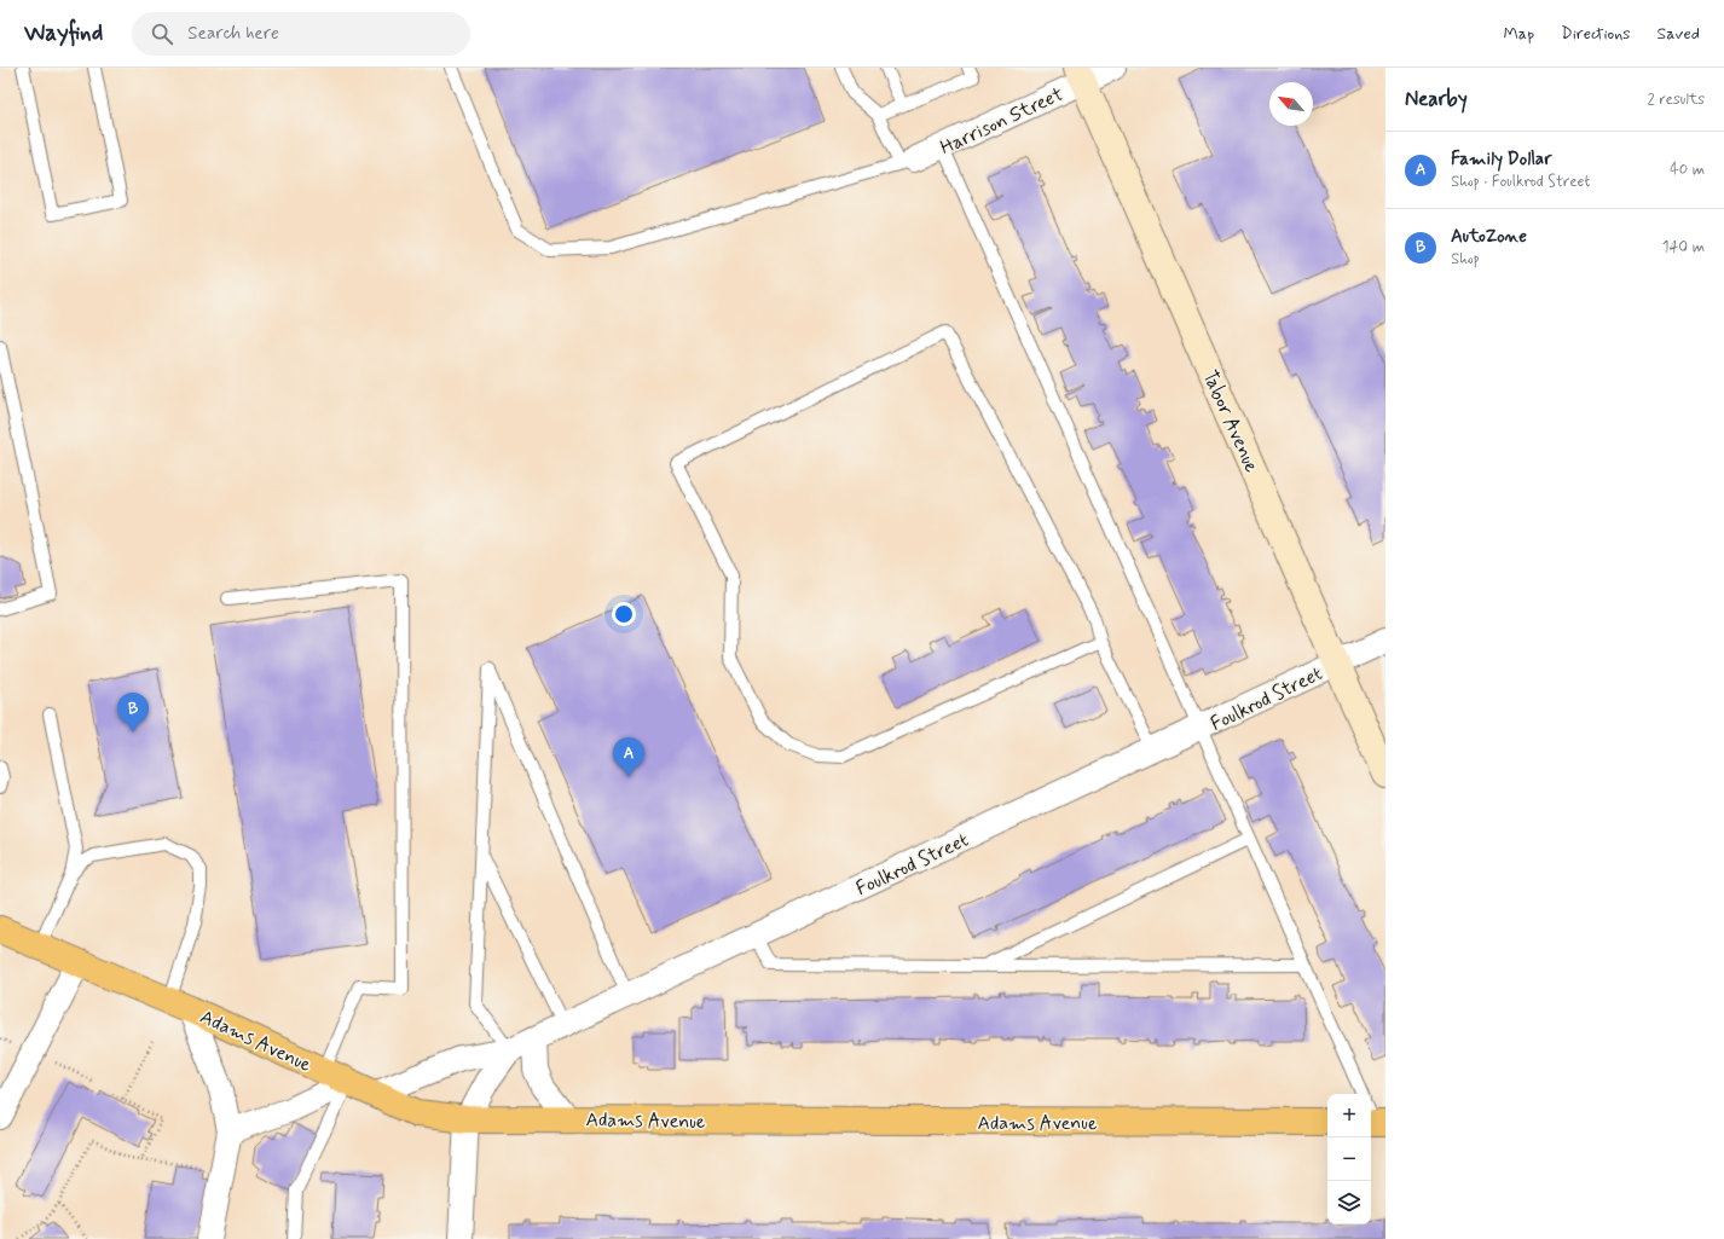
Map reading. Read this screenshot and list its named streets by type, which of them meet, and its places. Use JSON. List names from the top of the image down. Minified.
{"streets":{"highway":["Adams Avenue"],"street":["Harrison Street","Tabor Avenue","Foulkrod Street"]},"crossings":[["Harrison Street","Tabor Avenue"],["Tabor Avenue","Foulkrod Street"],["Foulkrod Street","Adams Avenue"]],"north":"top left","page":{"header":"Wayfind","search":"Search here","nav":["Map","Directions","Saved"],"heading":["Nearby","2 results"],"list":[{"mark":"A","name":"Family Dollar","note":"Shop · Foulkrod Street","value":"40 m"},{"mark":"B","name":"AutoZone","note":"Shop","value":"140 m"}],"pins":["B","A"],"map_buttons":["+","−"]}}
